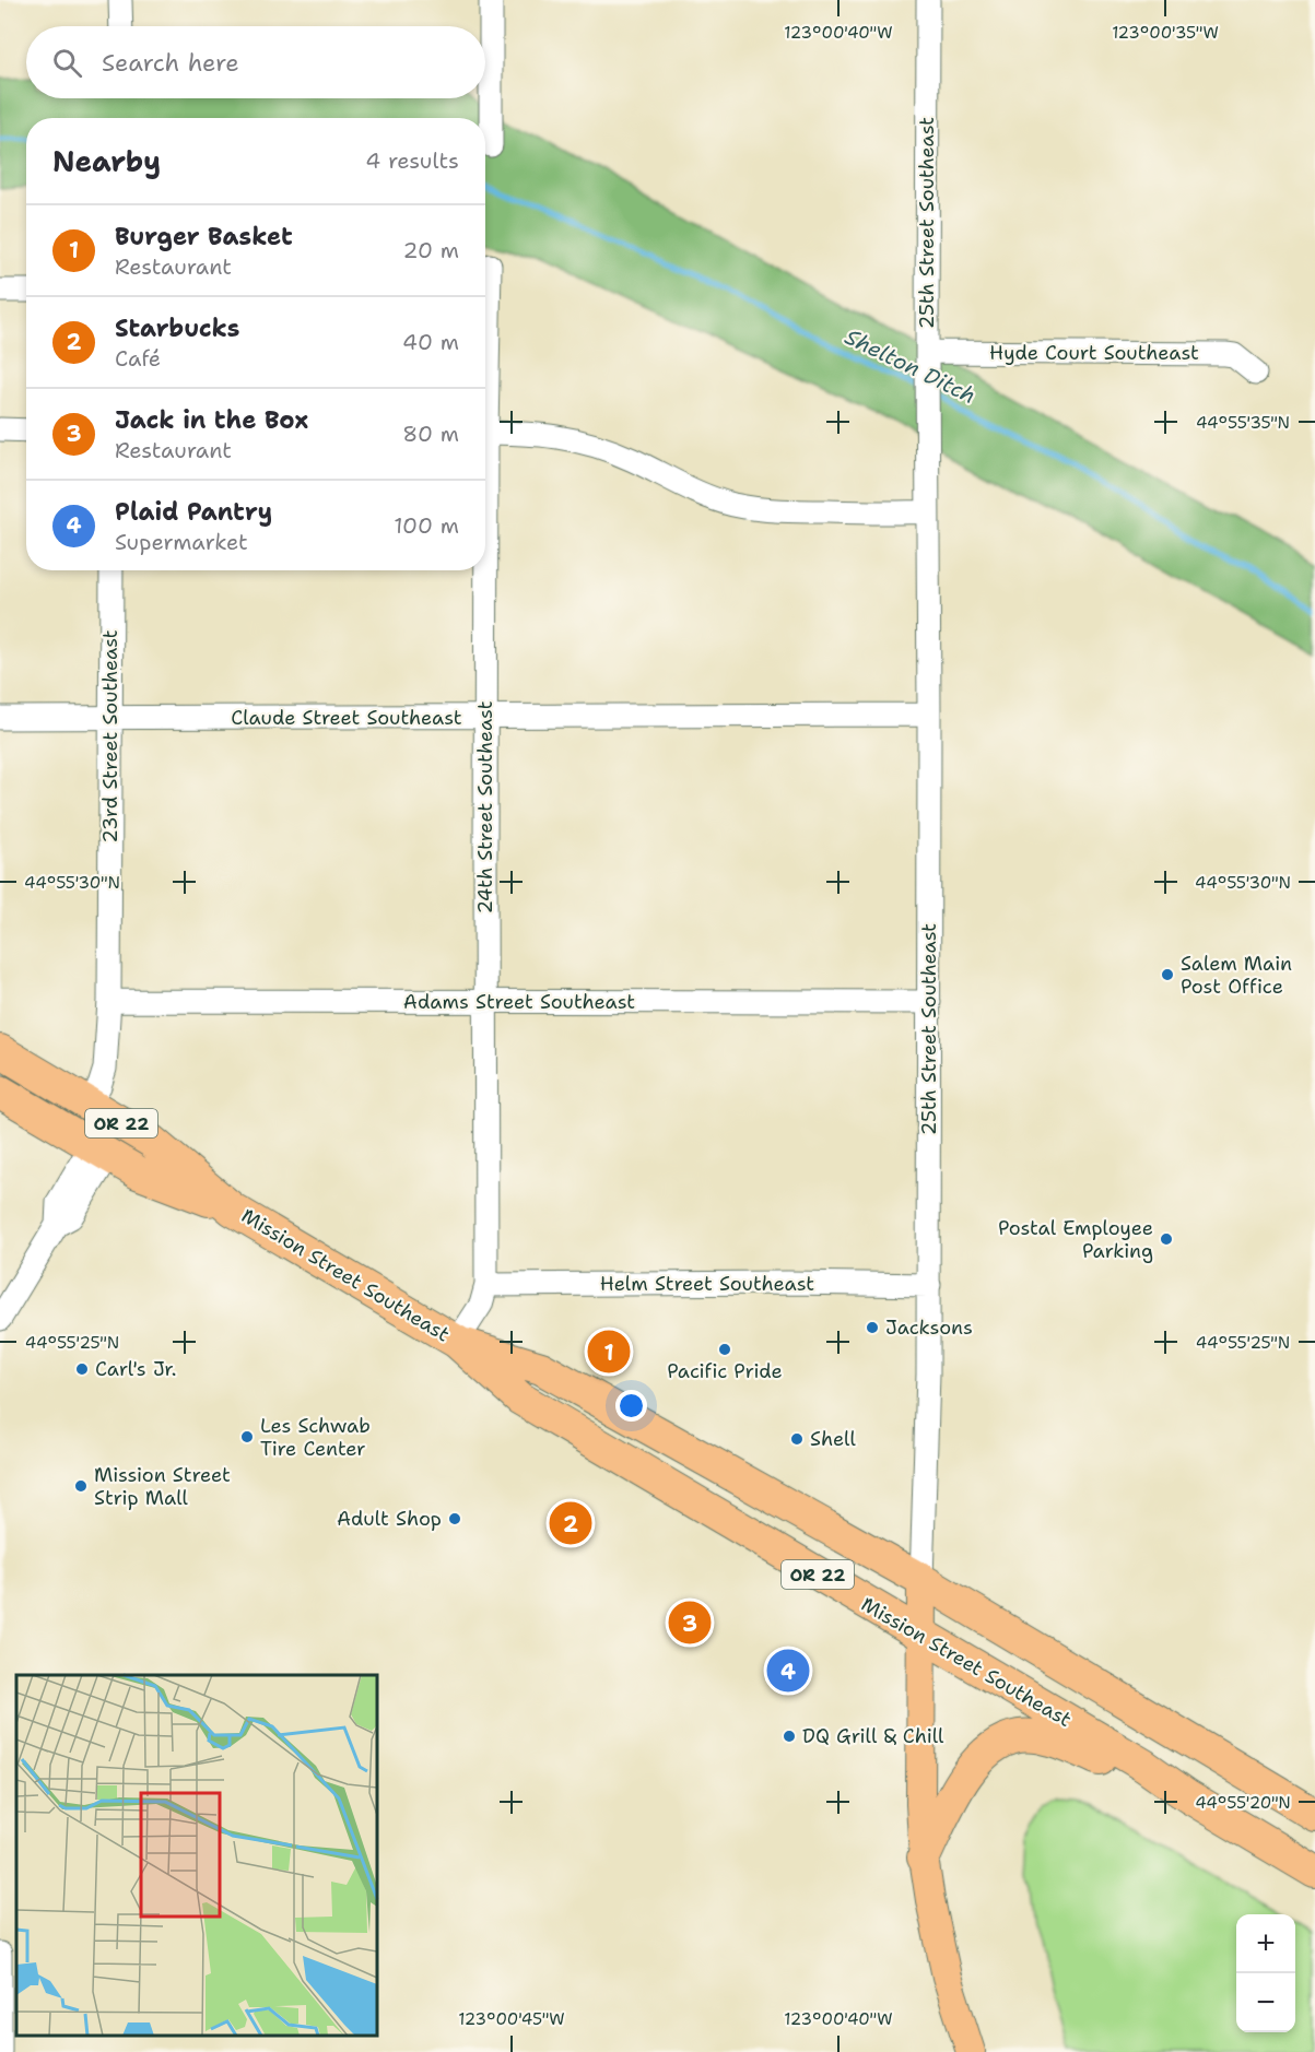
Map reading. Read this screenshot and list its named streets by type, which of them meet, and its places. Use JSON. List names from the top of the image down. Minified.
{"streets":{"highway":["OR 22","Mission Street Southeast"],"main road":["25th Street Southeast"],"street":["Hyde Court Southeast","Claude Street Southeast","23rd Street Southeast","24th Street Southeast","Adams Street Southeast","Helm Street Southeast"]},"crossings":[["25th Street Southeast","Hyde Court Southeast"],["25th Street Southeast","Claude Street Southeast"],["25th Street Southeast","Adams Street Southeast"],["25th Street Southeast","Mission Street Southeast"],["25th Street Southeast","Helm Street Southeast"],["Claude Street Southeast","23rd Street Southeast"],["Claude Street Southeast","24th Street Southeast"],["23rd Street Southeast","Adams Street Southeast"],["23rd Street Southeast","Mission Street Southeast"],["24th Street Southeast","Adams Street Southeast"],["24th Street Southeast","Mission Street Southeast"],["24th Street Southeast","Helm Street Southeast"]],"water":["Shelton Ditch"],"places":["Salem Main Post Office","Postal Employee Parking","Jacksons","Pacific Pride","Carl's Jr.","Les Schwab Tire Center","Shell","Mission Street Strip Mall","Adult Shop","DQ Grill & Chill"],"page":{"search":"Search here","heading":["Nearby","4 results"],"list":[{"mark":"1","name":"Burger Basket","note":"Restaurant","value":"20 m"},{"mark":"2","name":"Starbucks","note":"Café","value":"40 m"},{"mark":"3","name":"Jack in the Box","note":"Restaurant","value":"80 m"},{"mark":"4","name":"Plaid Pantry","note":"Supermarket","value":"100 m"}],"pins":["1","2","3","4"],"map_buttons":["+","−"]},"coordinates":["123°00'40\"W","123°00'35\"W","44°55'35\"N","44°55'30\"N","44°55'25\"N","44°55'20\"N","123°00'45\"W"]}
